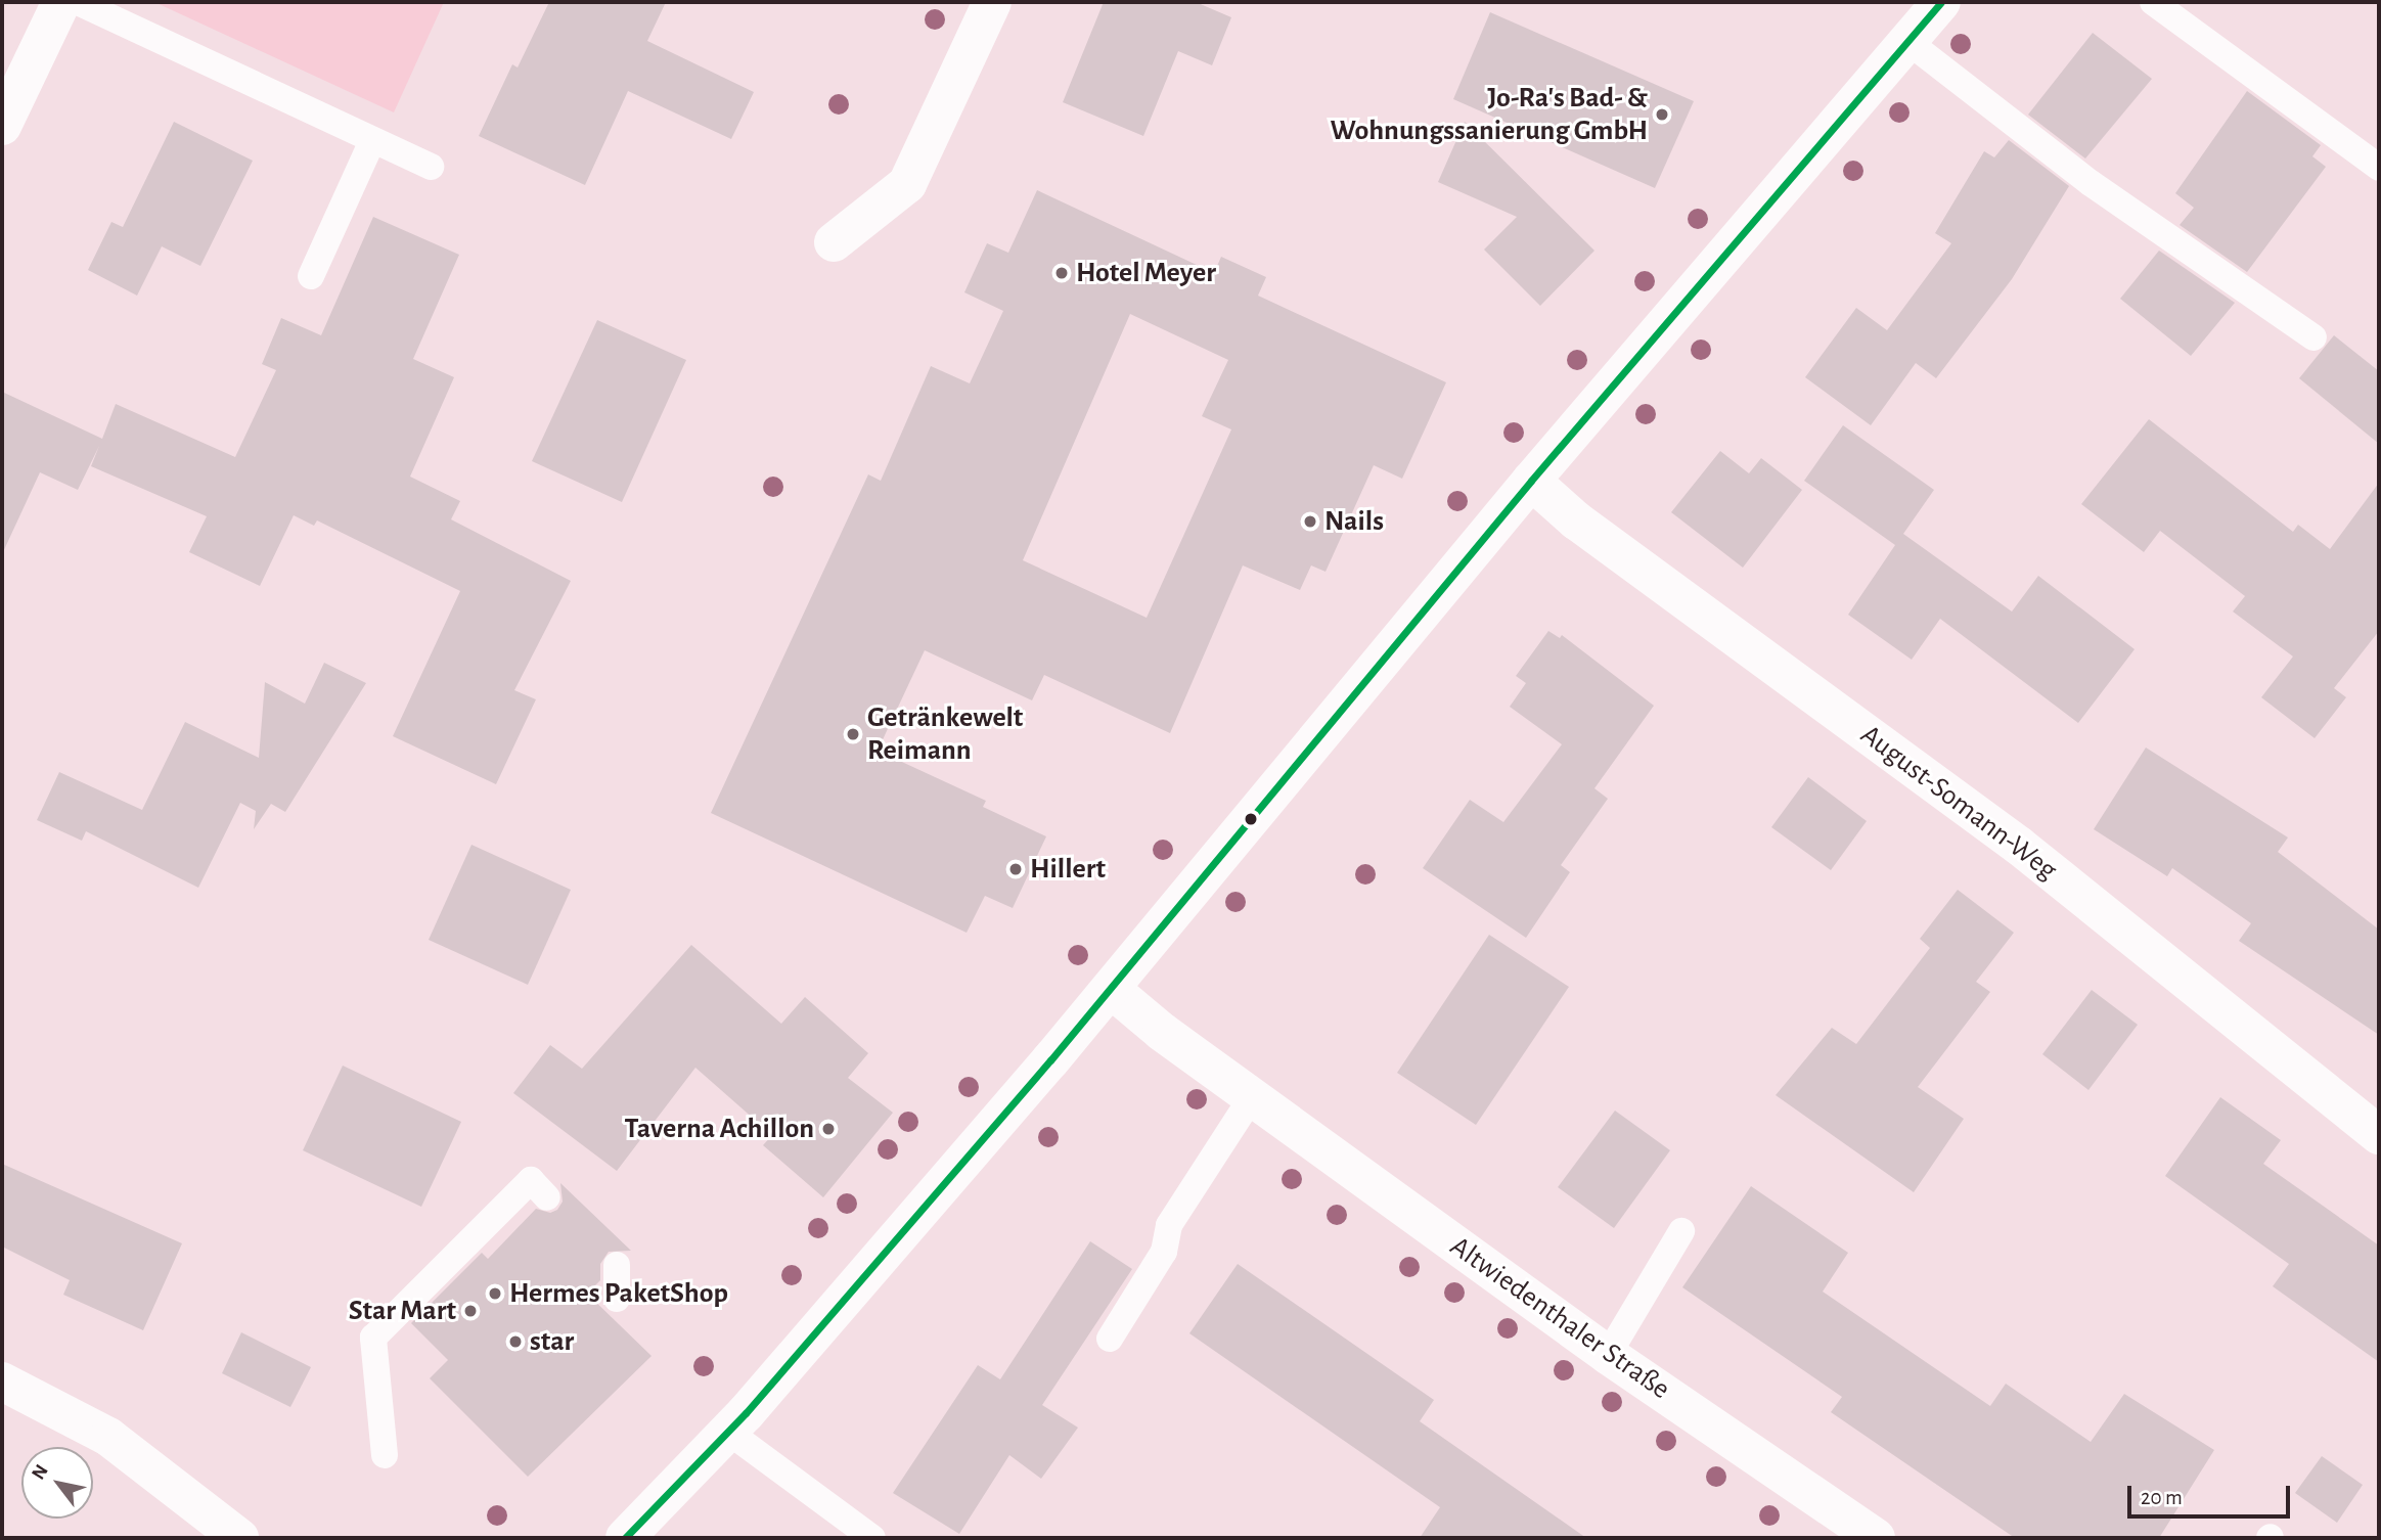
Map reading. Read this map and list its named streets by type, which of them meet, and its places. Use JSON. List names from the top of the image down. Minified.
{"streets":{"street":["August-Somann-Weg","Altwiedenthaler Straße"]},"places":["Jo-Ra's Bad- & Wohnungssanierung GmbH","Hotel Meyer","Nails","Getränkewelt Reimann","Hillert","Taverna Achillon","Hermes PaketShop","Star Mart","star"],"scale_bar":"20 m","north":"top left"}
